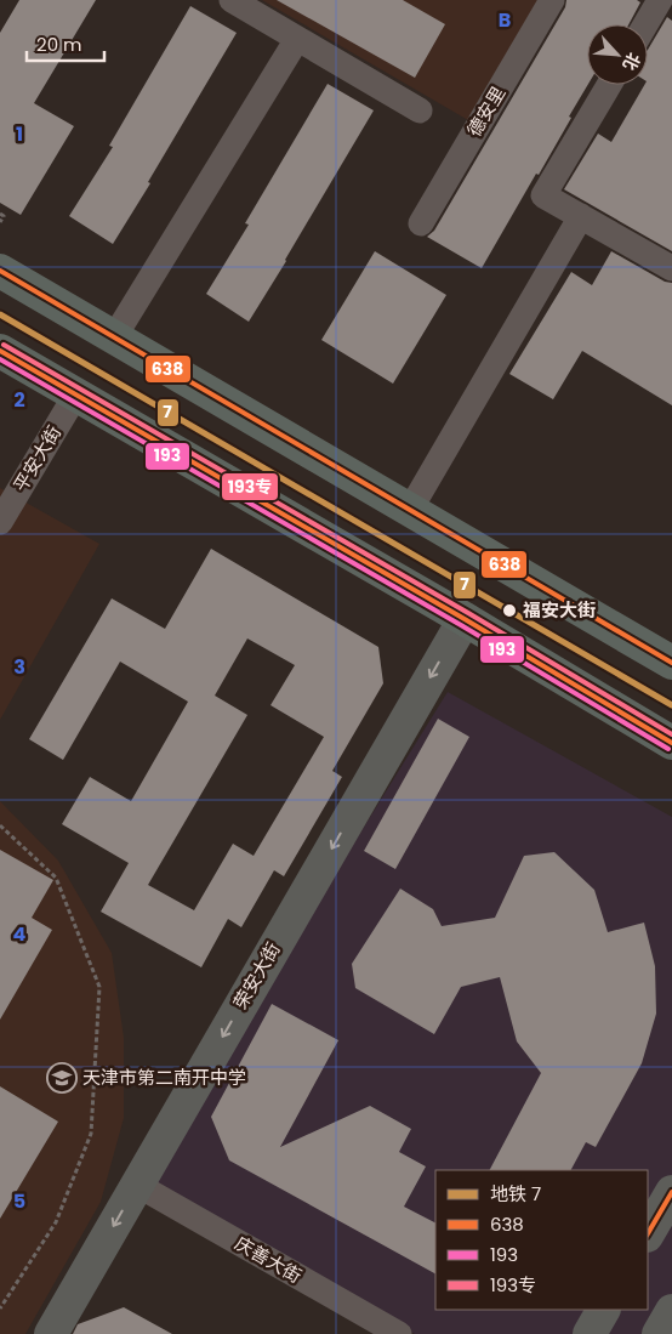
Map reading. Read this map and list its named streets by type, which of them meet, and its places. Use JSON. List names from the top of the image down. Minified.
{"streets":{"street":["德安里","平安大街","荣安大街","庆善大街"]},"crossings":[["荣安大街","庆善大街"]],"one_way":["荣安大街"],"places":{"other":["福安大街"],"school or university":["天津市第二南开中学"]},"lines":["transit line 638","metro line 7","transit line 193专","transit line 193"],"legend":["地铁 7","638","193","193专"],"scale_bar":"20 m","north":"bottom right","grid":{"columns":["B"],"rows":["1","2","3","4","5"]}}
